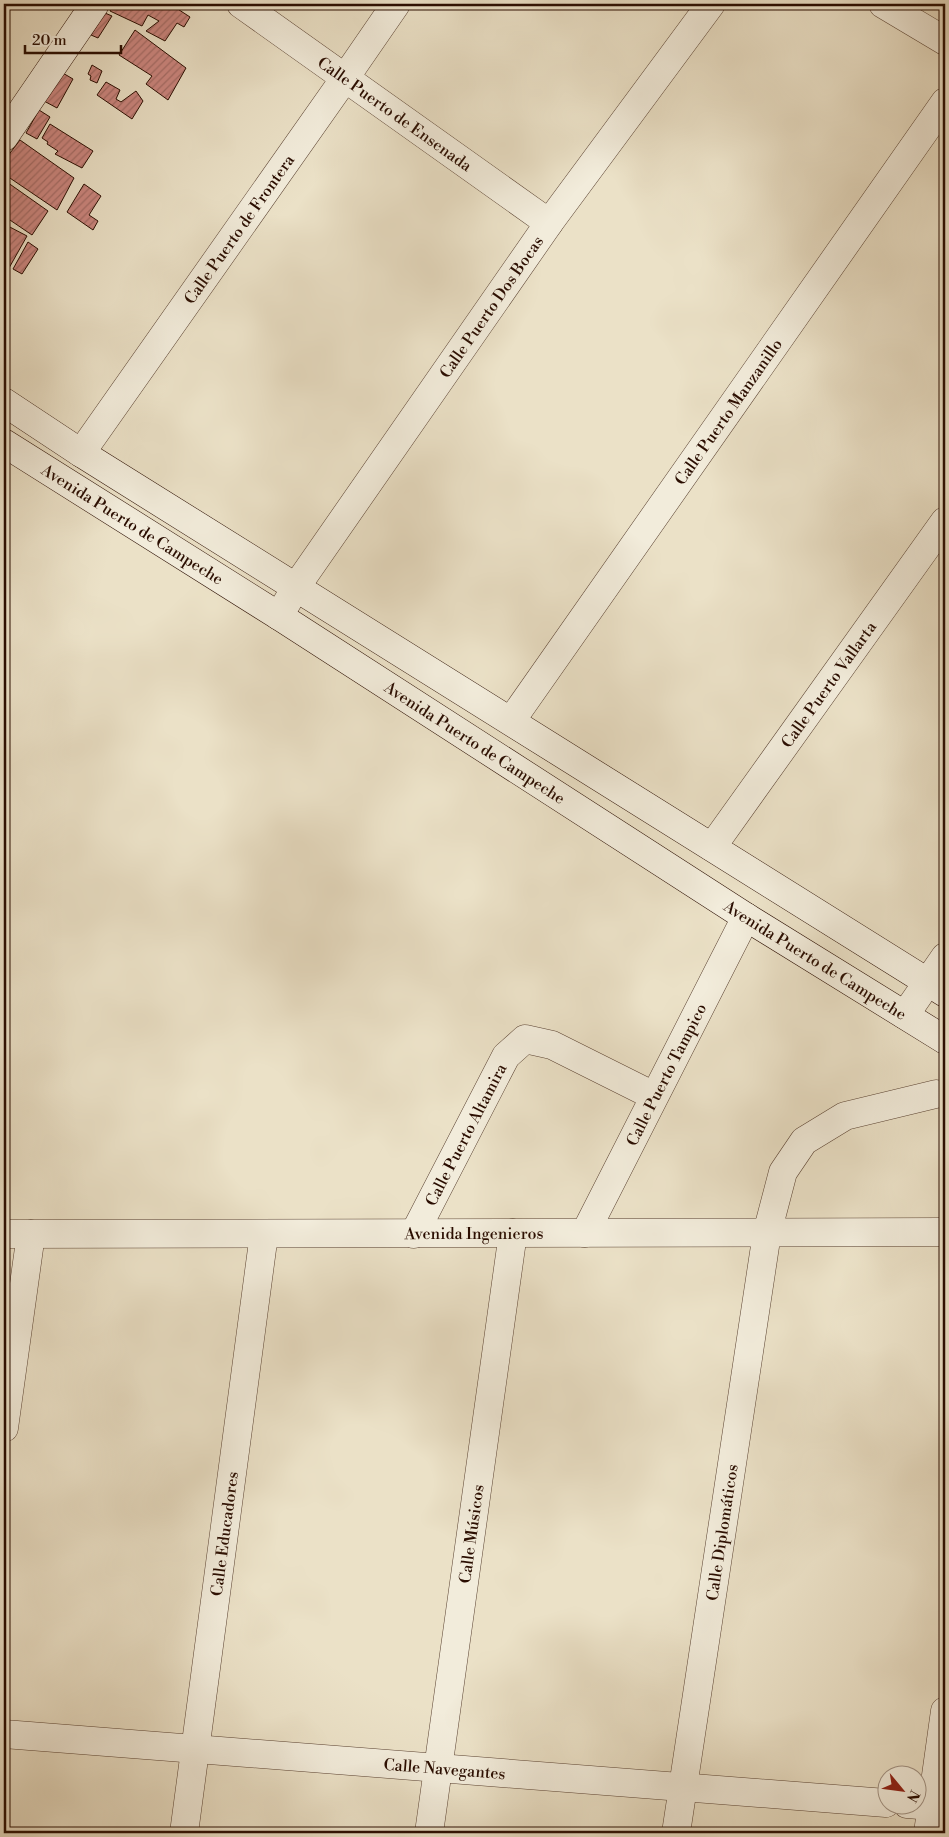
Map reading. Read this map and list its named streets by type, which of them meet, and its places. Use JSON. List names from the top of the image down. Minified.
{"streets":{"street":["Calle Puerto de Ensenada","Calle Puerto de Frontera","Calle Puerto Dos Bocas","Calle Puerto Manzanillo","Avenida Puerto de Campeche","Calle Puerto Vallarta","Calle Puerto Tampico","Calle Puerto Altamira","Avenida Ingenieros","Calle Educadores","Calle Músicos","Calle Diplomáticos","Calle Navegantes"]},"crossings":[["Calle Puerto de Ensenada","Calle Puerto de Frontera"],["Calle Puerto de Ensenada","Calle Puerto Dos Bocas"],["Calle Puerto de Frontera","Avenida Puerto de Campeche"],["Calle Puerto Dos Bocas","Avenida Puerto de Campeche"],["Calle Puerto Manzanillo","Avenida Puerto de Campeche"],["Avenida Puerto de Campeche","Calle Puerto Vallarta"],["Avenida Puerto de Campeche","Calle Puerto Tampico"],["Calle Puerto Tampico","Calle Puerto Altamira"],["Calle Puerto Tampico","Avenida Ingenieros"],["Calle Puerto Altamira","Avenida Ingenieros"],["Avenida Ingenieros","Calle Educadores"],["Avenida Ingenieros","Calle Músicos"],["Avenida Ingenieros","Calle Diplomáticos"],["Calle Educadores","Calle Navegantes"],["Calle Músicos","Calle Navegantes"],["Calle Diplomáticos","Calle Navegantes"]],"scale_bar":"20 m","north":"bottom right"}
